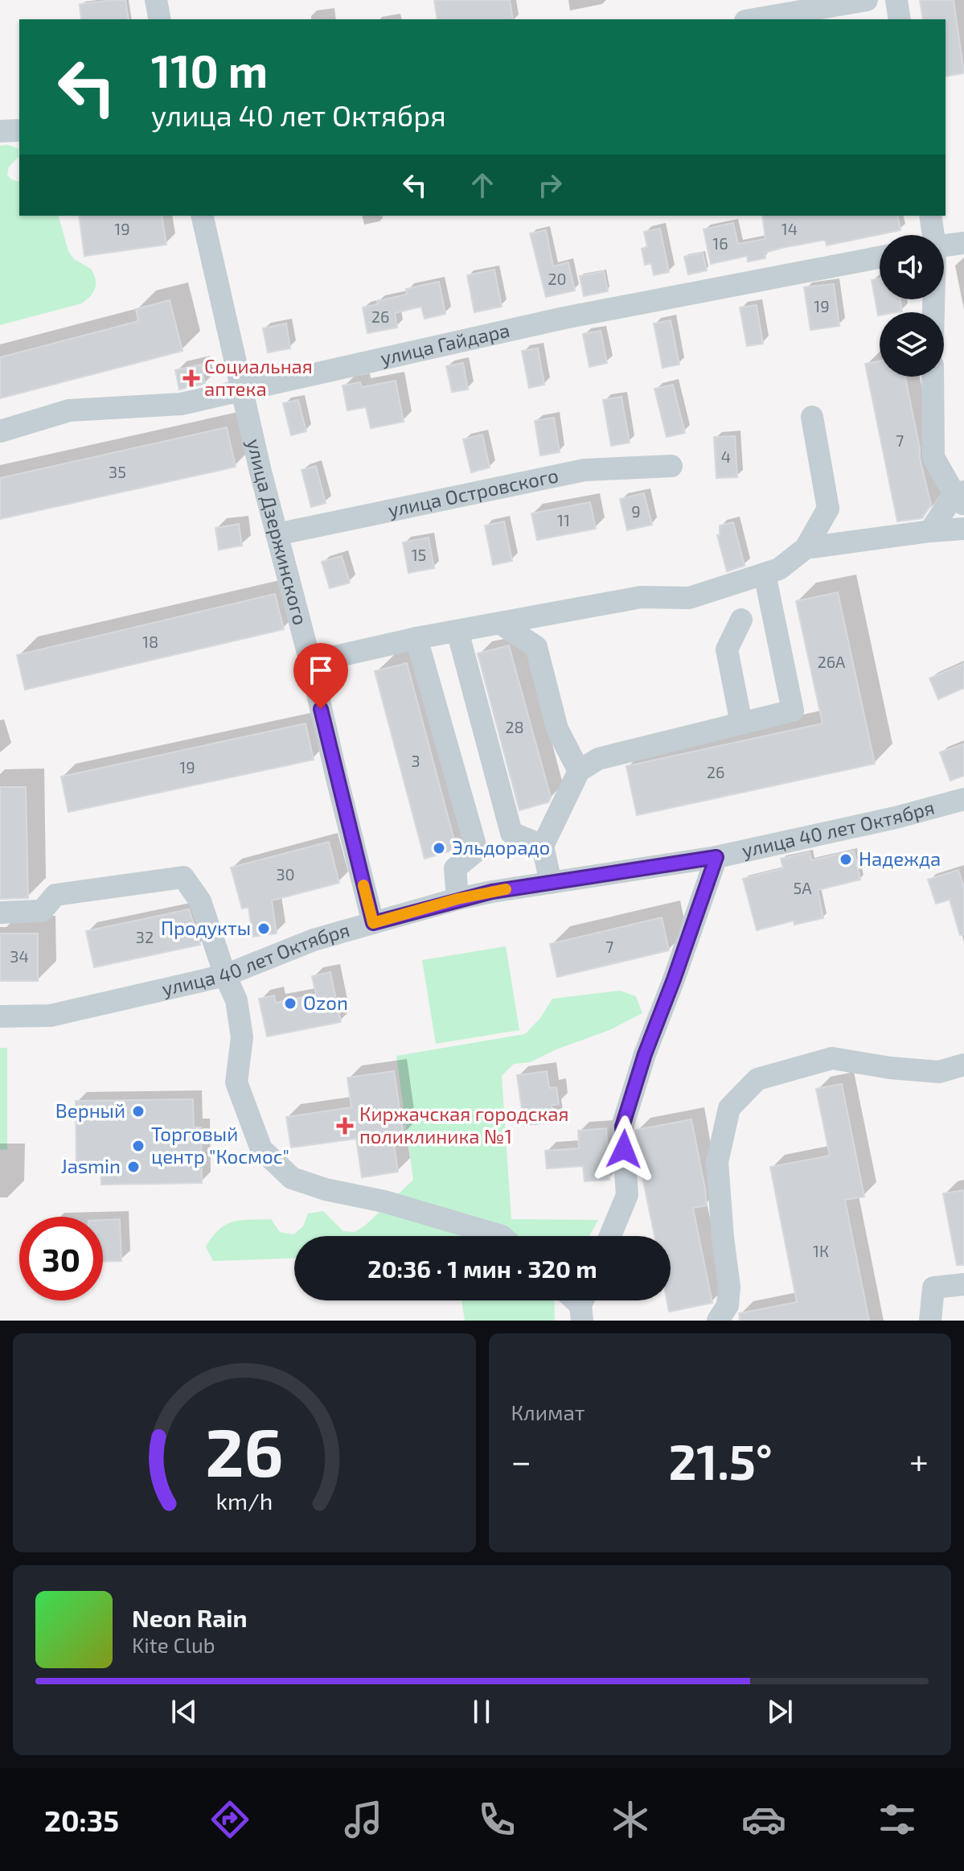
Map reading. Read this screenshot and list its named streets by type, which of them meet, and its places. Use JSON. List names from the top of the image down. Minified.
{"streets":{"street":["улица Гайдара","улица Островского","улица Дзержинского","улица 40 лет Октября"]},"crossings":[["улица Гайдара","улица Дзержинского"],["улица Островского","улица Дзержинского"],["улица Дзержинского","улица 40 лет Октября"]],"places":{"health":["Социальная аптека","Киржачская городская поликлиника №1"],"other":["Эльдорадо","Надежда","Продукты","Ozon","Верный","Торговый центр \"Космос\"","Jasmin"]},"house_numbers":["19","14","16","20","19","26","7","4","35","9","11","15","18","26А","28","3","19","26","30","5А","32","7","34","1К"],"page":{"turn":["110 m","улица 40 лет Октября"],"limit":"30","trip":"20:36 · 1 мин · 320 m","tile":"Климат","heat":["−","21.5°","+"],"song":["Neon Rain","Kite Club"],"tabs":"20:35","gauge":["26","km/h"]}}
